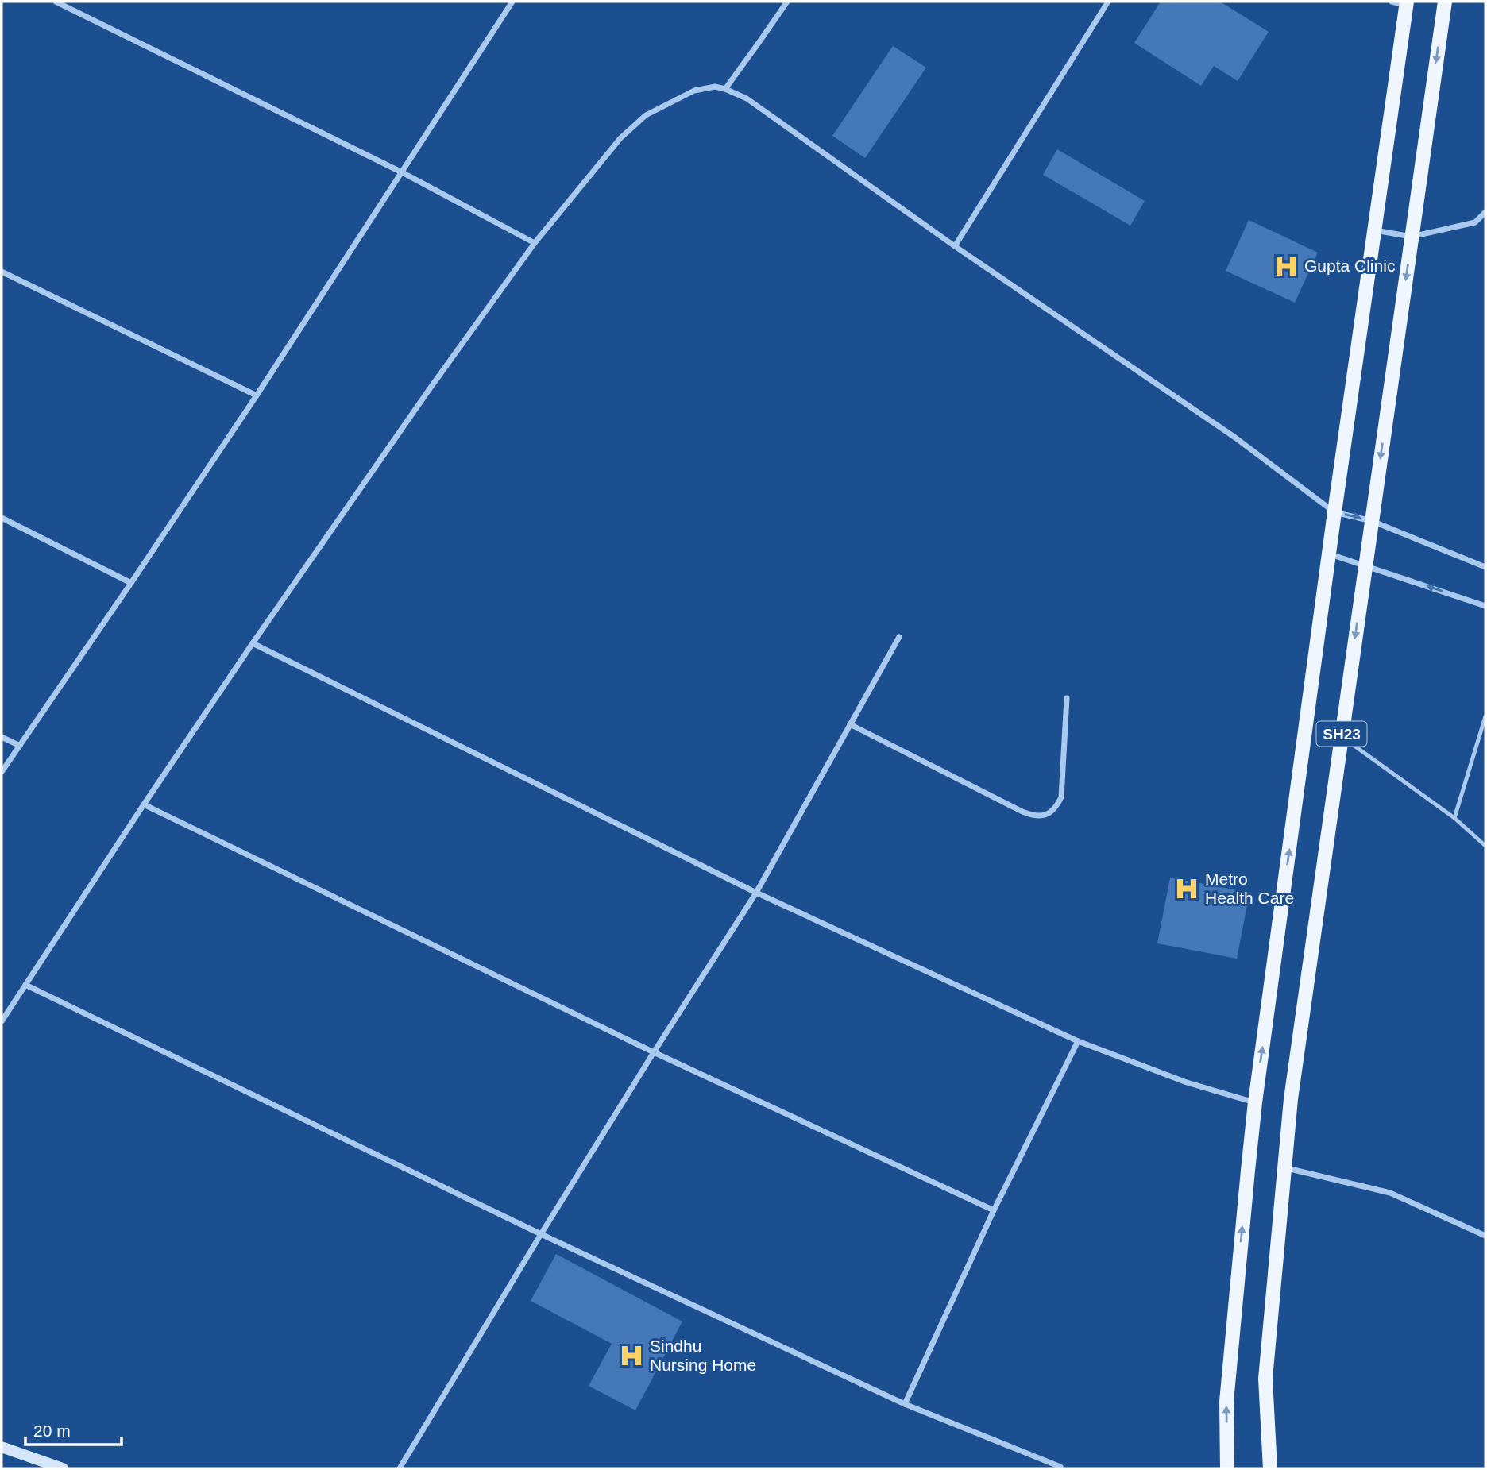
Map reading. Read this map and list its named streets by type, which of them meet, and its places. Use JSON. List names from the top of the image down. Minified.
{"streets":{"main road":["SH23"]},"places":{"hospital":["Gupta Clinic","Metro Health Care","Sindhu Nursing Home"]},"scale_bar":"20 m"}
